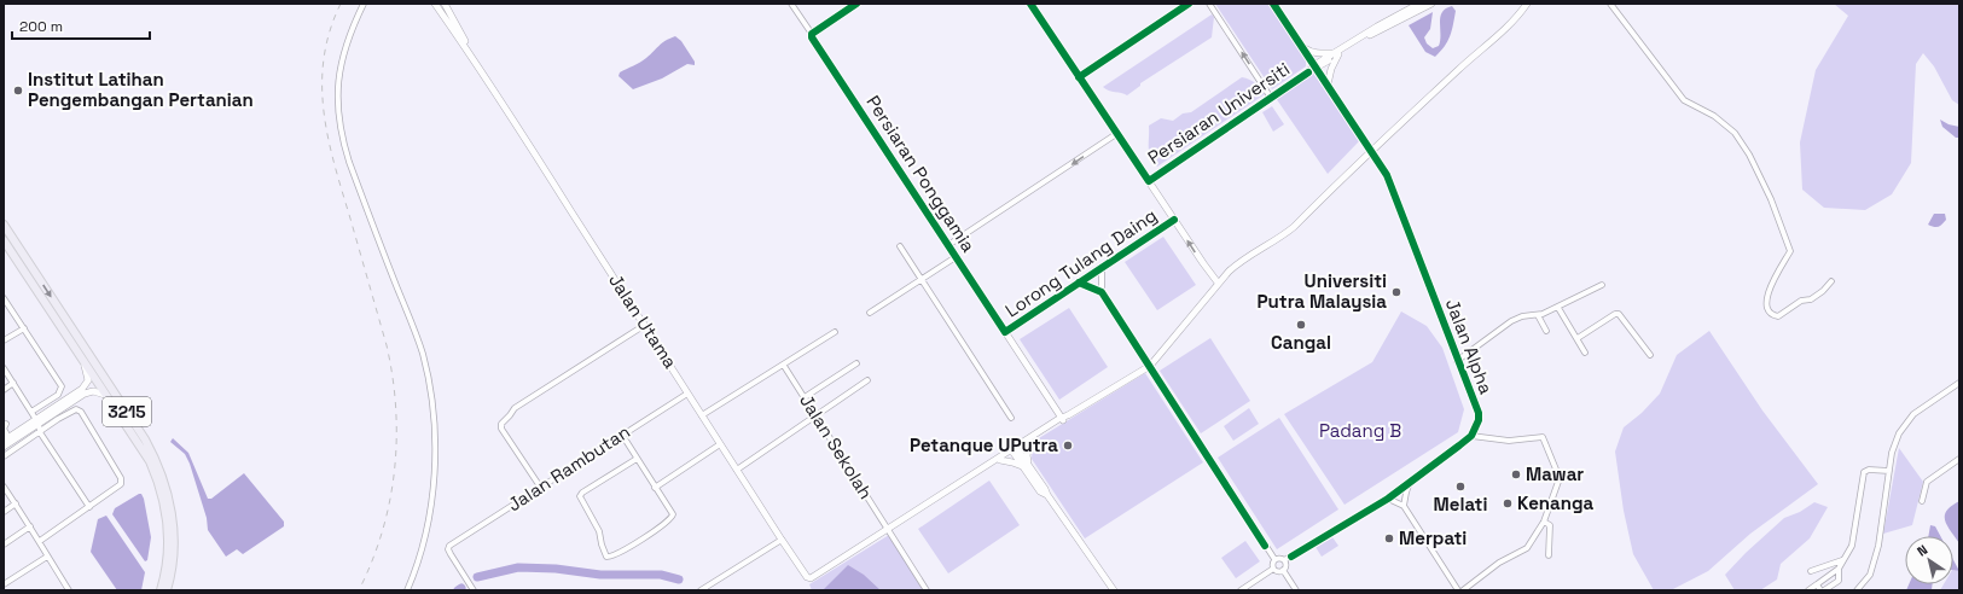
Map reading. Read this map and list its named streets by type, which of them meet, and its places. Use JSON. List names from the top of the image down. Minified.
{"streets":{"main road":["3215"],"street":["Persiaran Universiti","Persiaran Ponggamia","Lorong Tulang Daing","Jalan Utama","Jalan Alpha","Jalan Sekolah","Jalan Rambutan"]},"crossings":[["Persiaran Universiti","Jalan Alpha"],["Persiaran Ponggamia","Lorong Tulang Daing"],["Jalan Utama","Jalan Sekolah"],["Jalan Utama","Jalan Rambutan"]],"parks":["Padang B"],"places":["Institut Latihan Pengembangan Pertanian","Universiti Putra Malaysia","Cangal","Petanque UPutra","Mawar","Melati","Kenanga","Merpati"],"scale_bar":"200 m","north":"top left"}
